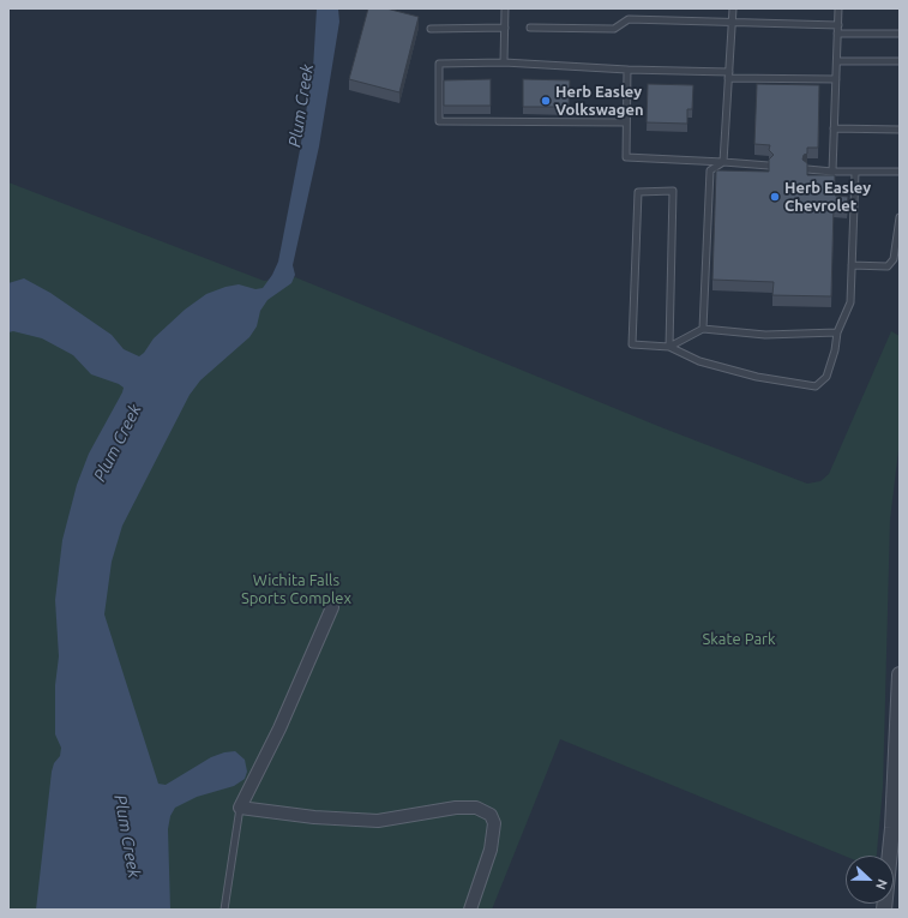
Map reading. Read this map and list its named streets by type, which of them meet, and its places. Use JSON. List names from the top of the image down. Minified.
{"water":["Plum Creek"],"parks":["Wichita Falls Sports Complex","Skate Park"],"places":["Herb Easley Volkswagen","Herb Easley Chevrolet"],"north":"right"}
